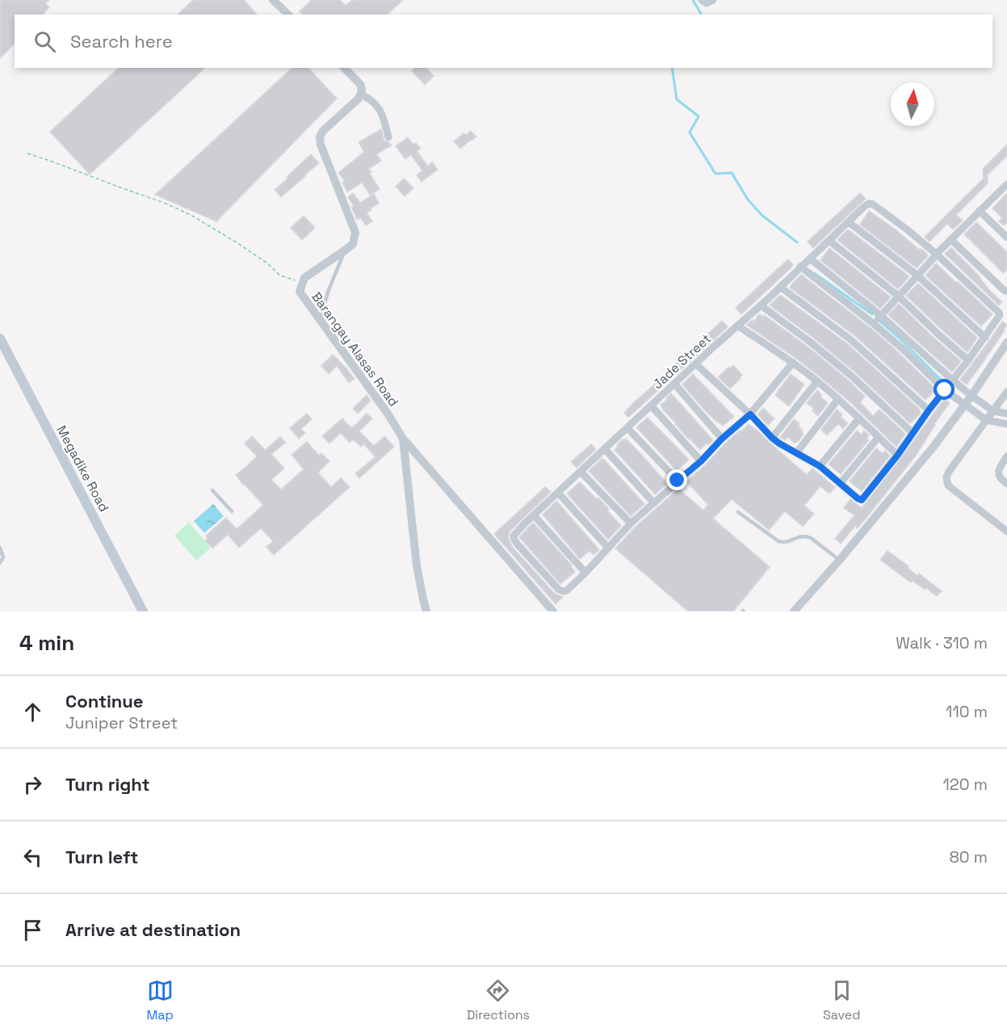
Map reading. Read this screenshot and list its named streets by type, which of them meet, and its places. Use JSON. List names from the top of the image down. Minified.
{"streets":{"main road":["Megadike Road"],"street":["Barangay Alasas Road","Jade Street"]},"north":"top","page":{"search":"Search here","heading":["4 min","Walk · 310 m"],"list":[["Continue","Juniper Street","110 m"],["Turn right","120 m"],["Turn left","80 m"],"Arrive at destination"],"nav":["Map","Directions","Saved"]}}
